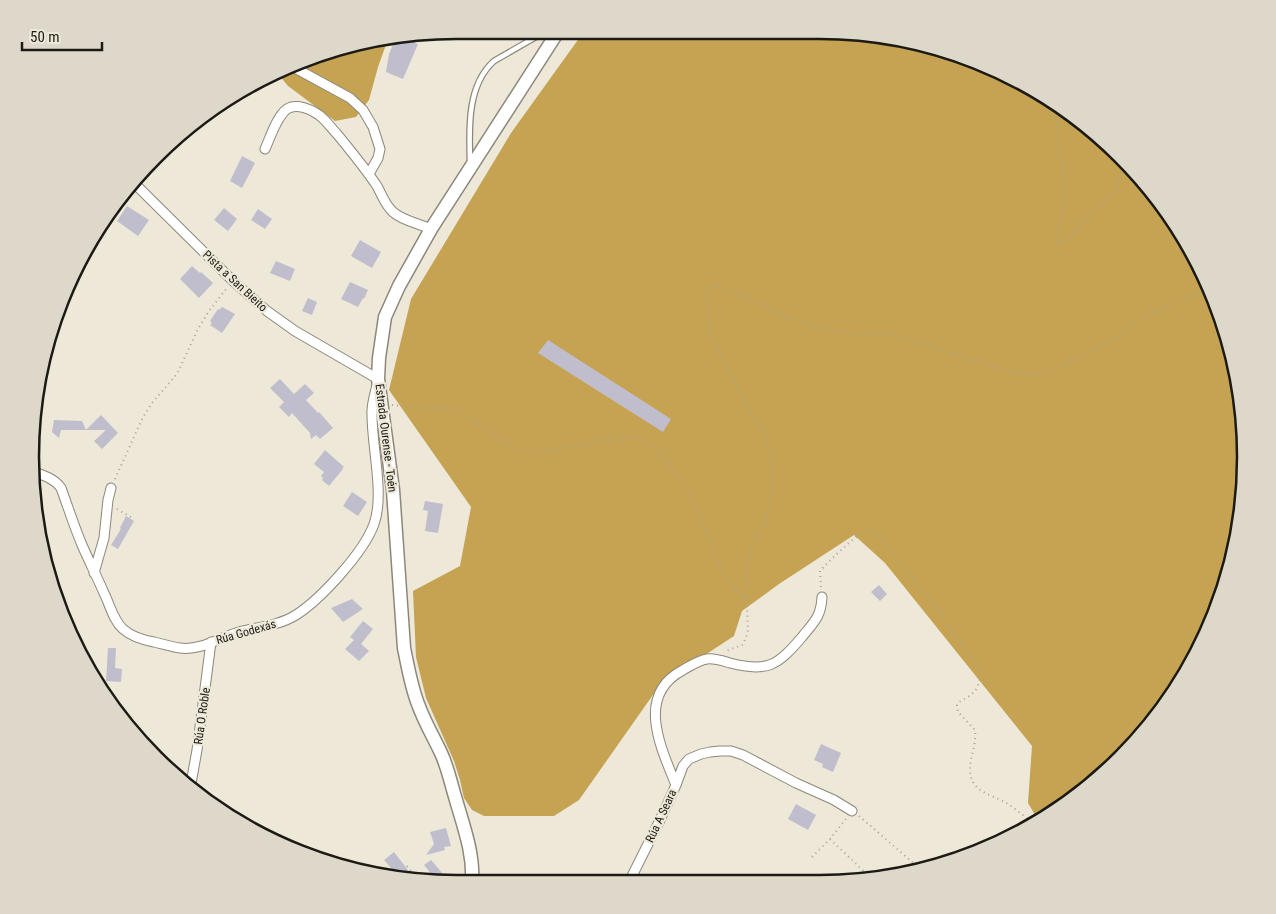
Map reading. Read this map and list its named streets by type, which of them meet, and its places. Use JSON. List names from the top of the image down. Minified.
{"streets":{"street":["Pista a San Bieito","Estrada Ourense - Toén","Rúa Godexás","Rúa O Roble","Rúa A Seara"]},"crossings":[["Pista a San Bieito","Estrada Ourense - Toén"],["Pista a San Bieito","Rúa Godexás"],["Estrada Ourense - Toén","Rúa Godexás"],["Rúa Godexás","Rúa O Roble"]],"scale_bar":"50 m"}
